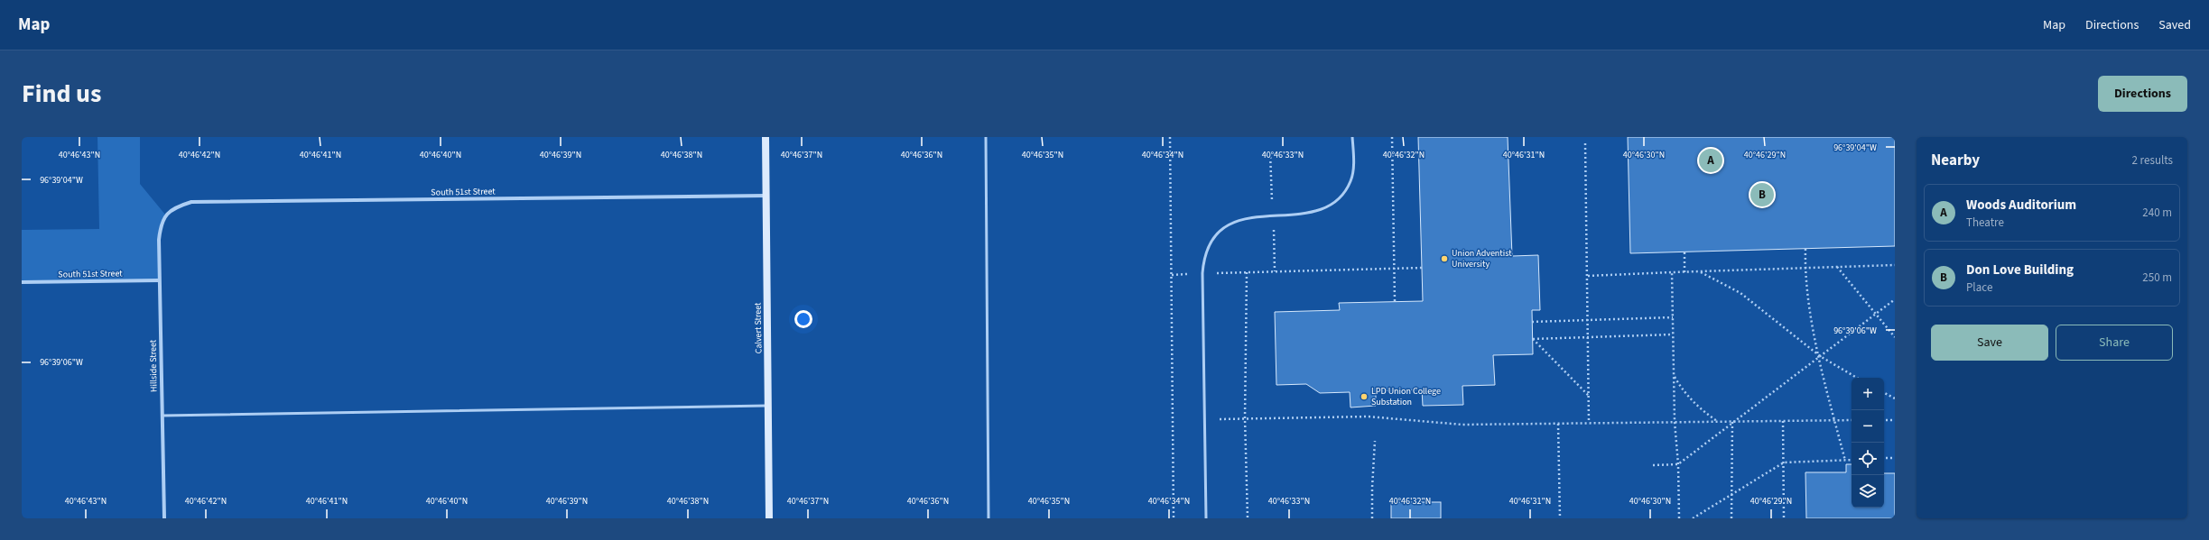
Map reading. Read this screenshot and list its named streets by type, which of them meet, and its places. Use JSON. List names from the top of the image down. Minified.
{"streets":{"street":["South 51st Street","Calvert Street","Hillside Street"]},"crossings":[["South 51st Street","Calvert Street"],["South 51st Street","Hillside Street"]],"places":["Union Adventist University","LPD Union College Substation"],"page":{"header":"Map","nav":["Map","Directions","Saved"],"title":"Find us","buttons":["Directions",["Save","Share"]],"heading":["Nearby","2 results"],"pins":["A","B"],"list":[{"mark":"A","name":"Woods Auditorium","note":"Theatre","value":"240 m"},{"mark":"B","name":"Don Love Building","note":"Place","value":"250 m"}],"map_buttons":["+","−"]},"coordinates":["96°39'04\"W","40°46'43\"N","40°46'42\"N","40°46'41\"N","40°46'40\"N","40°46'39\"N","40°46'38\"N","40°46'37\"N","40°46'36\"N","40°46'35\"N","40°46'34\"N","40°46'33\"N","40°46'32\"N","40°46'31\"N","40°46'30\"N","40°46'29\"N","96°39'06\"W"]}
